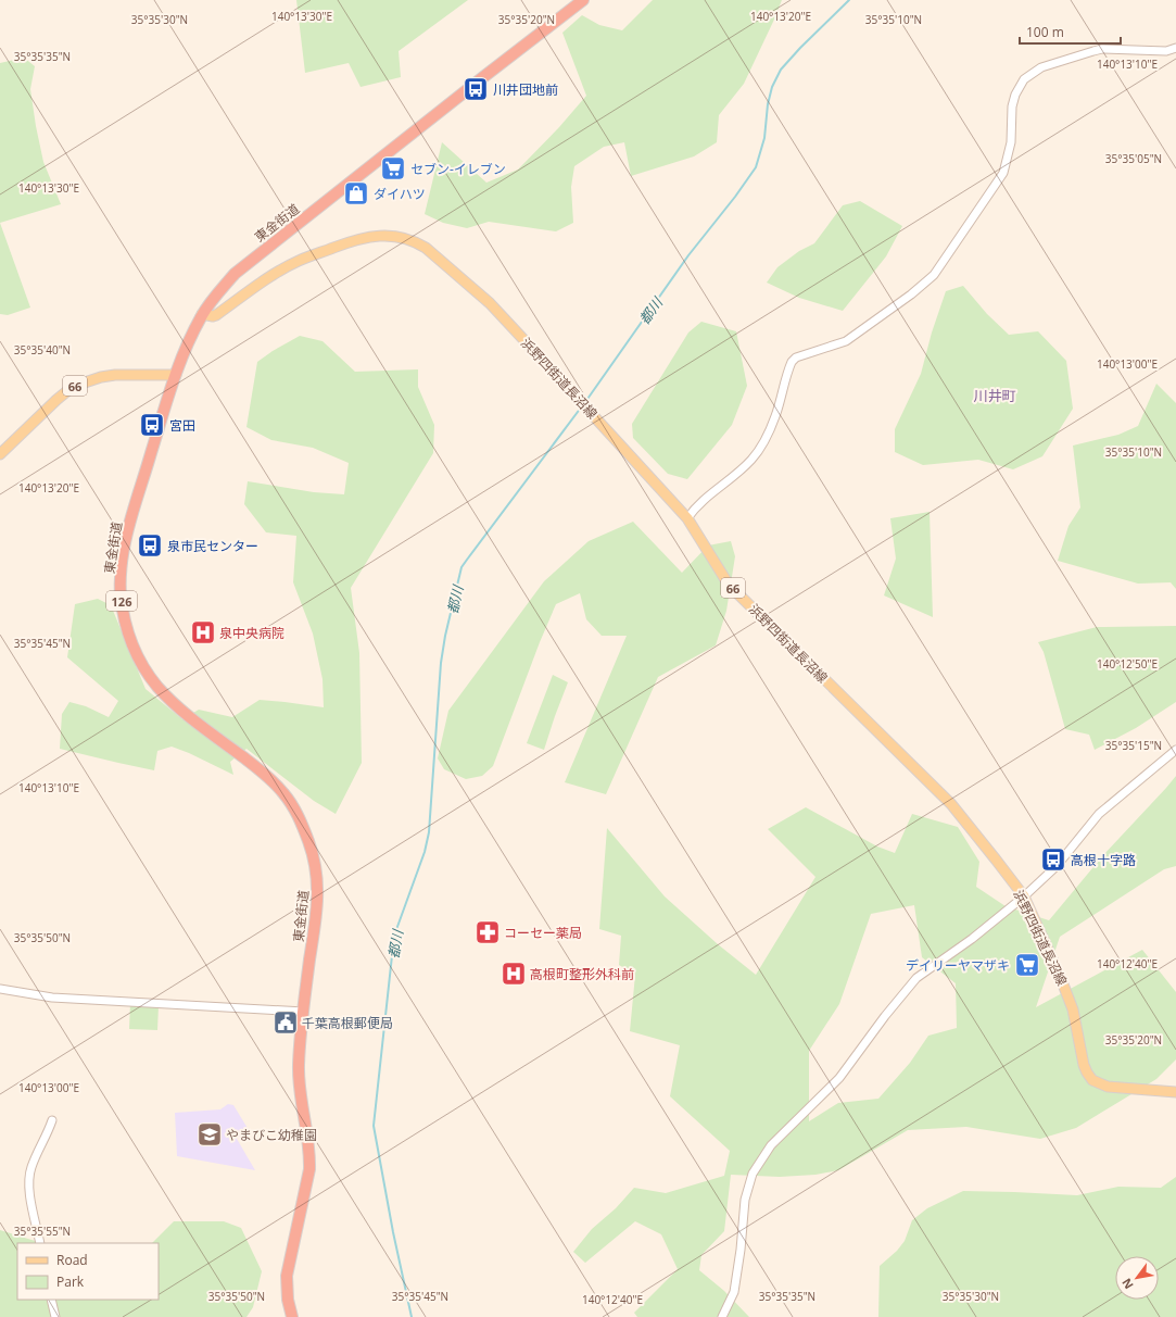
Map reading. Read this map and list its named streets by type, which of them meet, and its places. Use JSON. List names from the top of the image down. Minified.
{"streets":{"highway":["東金街道","126"],"main road":["浜野四街道長沼線","66"]},"crossings":[["東金街道","浜野四街道長沼線"],["東金街道","66"]],"districts":["川井町"],"water":["都川"],"places":{"bus stop":["川井団地前","宮田","泉市民センター","高根十字路"],"supermarket":["セブン-イレブン","デイリーヤマザキ"],"shop":["ダイハツ"],"hospital":["泉中央病院","高根町整形外科前"],"pharmacy":["コーセー薬局"],"public building":["千葉高根郵便局"],"school or university":["やまびこ幼稚園"]},"legend":["Road","Park"],"scale_bar":"100 m","north":"bottom left","coordinates":["140°13'30\"E","140°13'20\"E","35°35'30\"N","35°35'20\"N","35°35'10\"N","35°35'35\"N","140°13'10\"E","35°35'05\"N","35°35'40\"N","140°13'00\"E","35°35'45\"N","140°12'50\"E","35°35'15\"N","35°35'50\"N","140°12'40\"E","35°35'55\"N"]}
